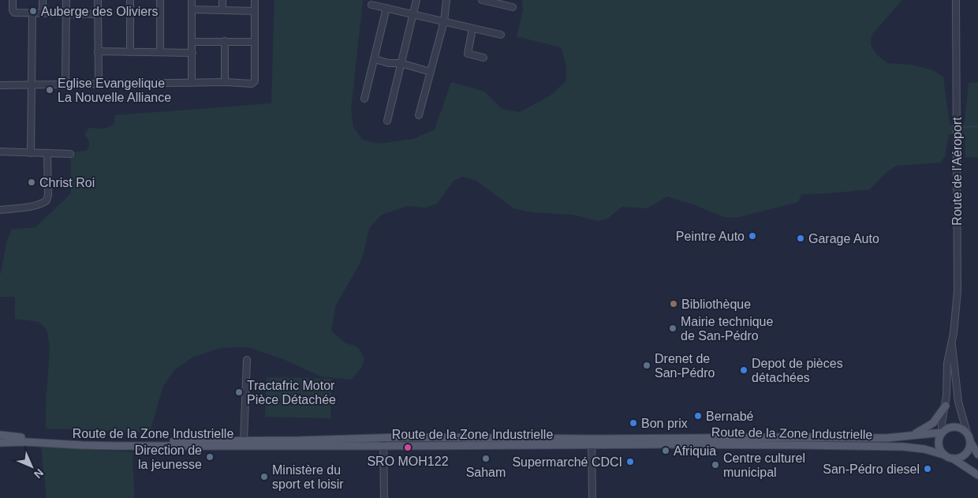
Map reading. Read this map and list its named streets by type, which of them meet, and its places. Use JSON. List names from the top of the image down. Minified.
{"streets":{"main road":["Route de la Zone Industrielle"],"street":["Route de l'Aéroport"]},"crossings":[["Route de l'Aéroport","Route de la Zone Industrielle"]],"places":["Auberge des Oliviers","Eglise Evangelique La Nouvelle Alliance","Christ Roi","Peintre Auto","Garage Auto","Bibliothèque","Mairie technique de San-Pédro","Drenet de San-Pédro","Depot de pièces détachées","Tractafric Motor Pièce Détachée","Bernabé","Bon prix","SRO MOH122","Afriquia","Direction de la jeunesse","Saham","Supermarché CDCI","Centre culturel municipal","San-Pédro diesel","Ministère du sport et loisir"],"north":"bottom right"}
